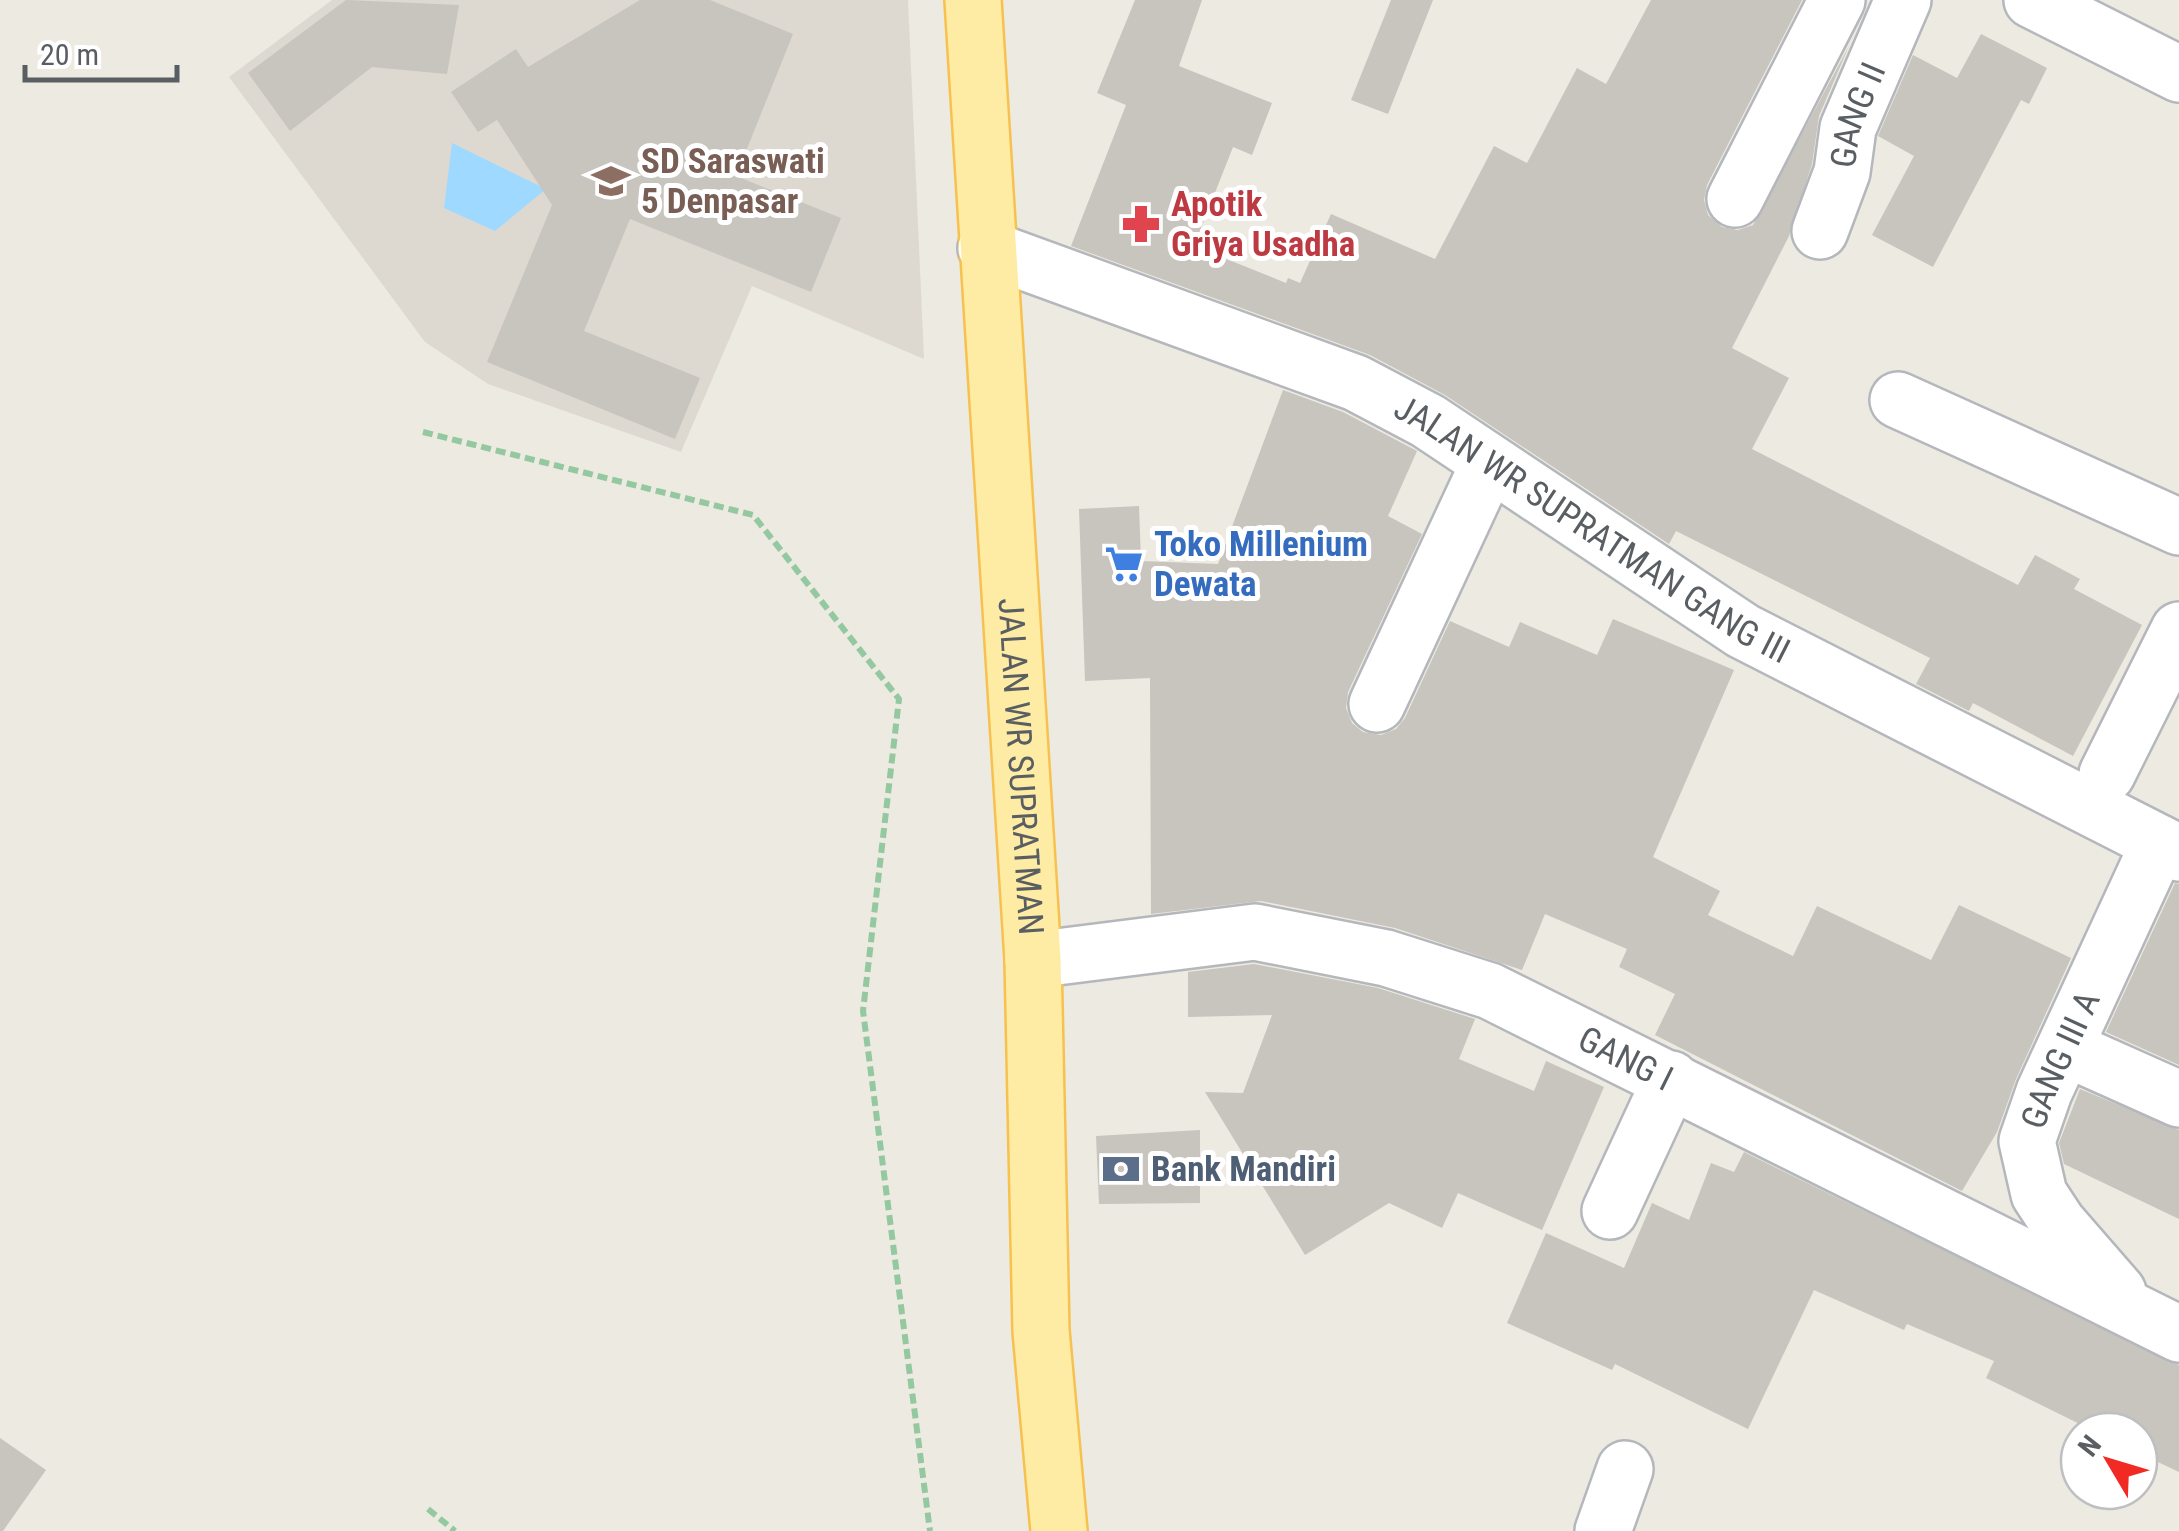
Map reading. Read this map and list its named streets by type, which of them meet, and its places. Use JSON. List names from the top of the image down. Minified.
{"streets":{"main road":["JALAN WR SUPRATMAN"],"street":["GANG II","JALAN WR SUPRATMAN GANG III","GANG I","GANG III A"]},"crossings":[["JALAN WR SUPRATMAN GANG III","JALAN WR SUPRATMAN"],["JALAN WR SUPRATMAN GANG III","GANG III A"],["JALAN WR SUPRATMAN","GANG I"],["GANG I","GANG III A"]],"places":{"school or university":["SD Saraswati 5 Denpasar"],"pharmacy":["Apotik Griya Usadha"],"supermarket":["Toko Millenium Dewata"],"bank":["Bank Mandiri"]},"scale_bar":"20 m","north":"top left"}
